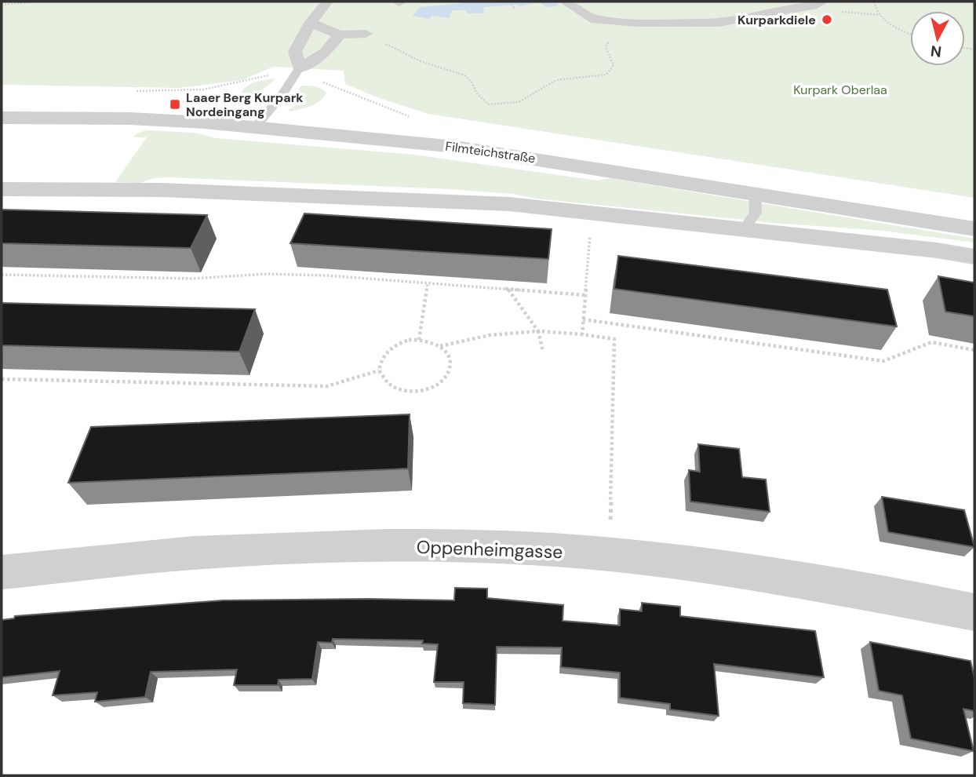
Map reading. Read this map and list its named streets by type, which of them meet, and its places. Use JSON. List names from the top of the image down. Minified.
{"streets":{"street":["Filmteichstraße","Oppenheimgasse"]},"parks":["Kurpark Oberlaa"],"places":{"other":["Kurparkdiele"],"transit":["Laaer Berg Kurpark Nordeingang"]},"north":"bottom"}
